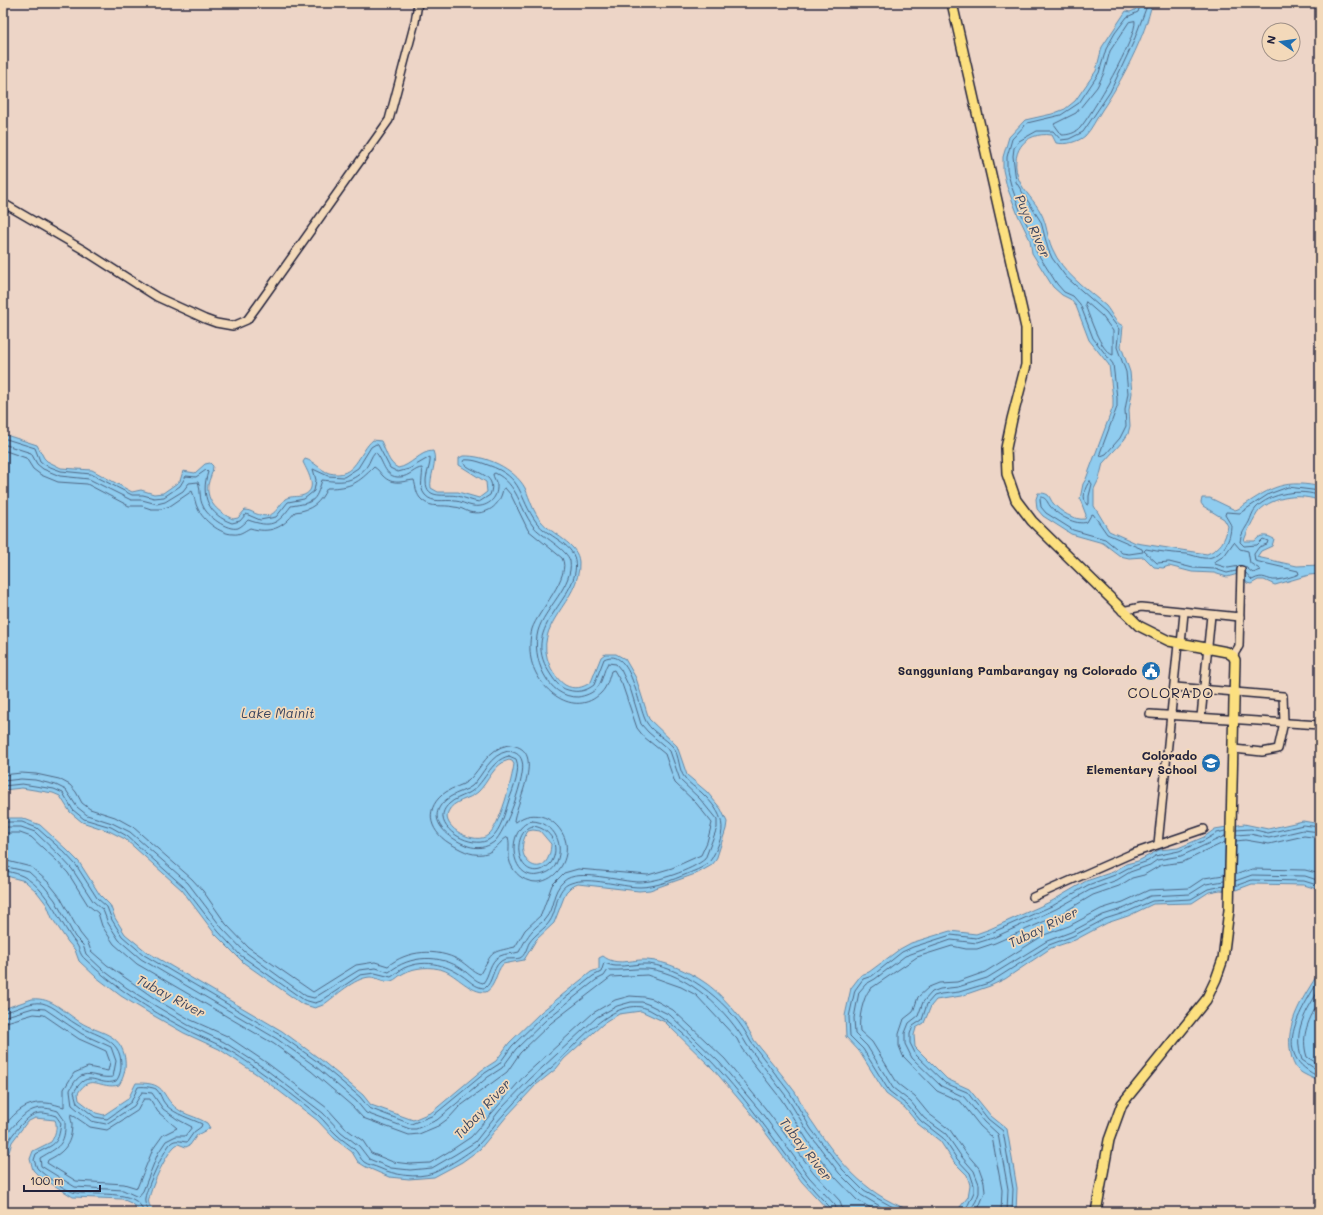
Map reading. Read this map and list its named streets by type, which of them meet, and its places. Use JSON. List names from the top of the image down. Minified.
{"districts":["COLORADO"],"water":["Puyo River","Lake Mainit","Tubay River"],"places":{"public building":["Sangguniang Pambarangay ng Colorado"],"school or university":["Colorado Elementary School"]},"scale_bar":"100 m","north":"left"}
